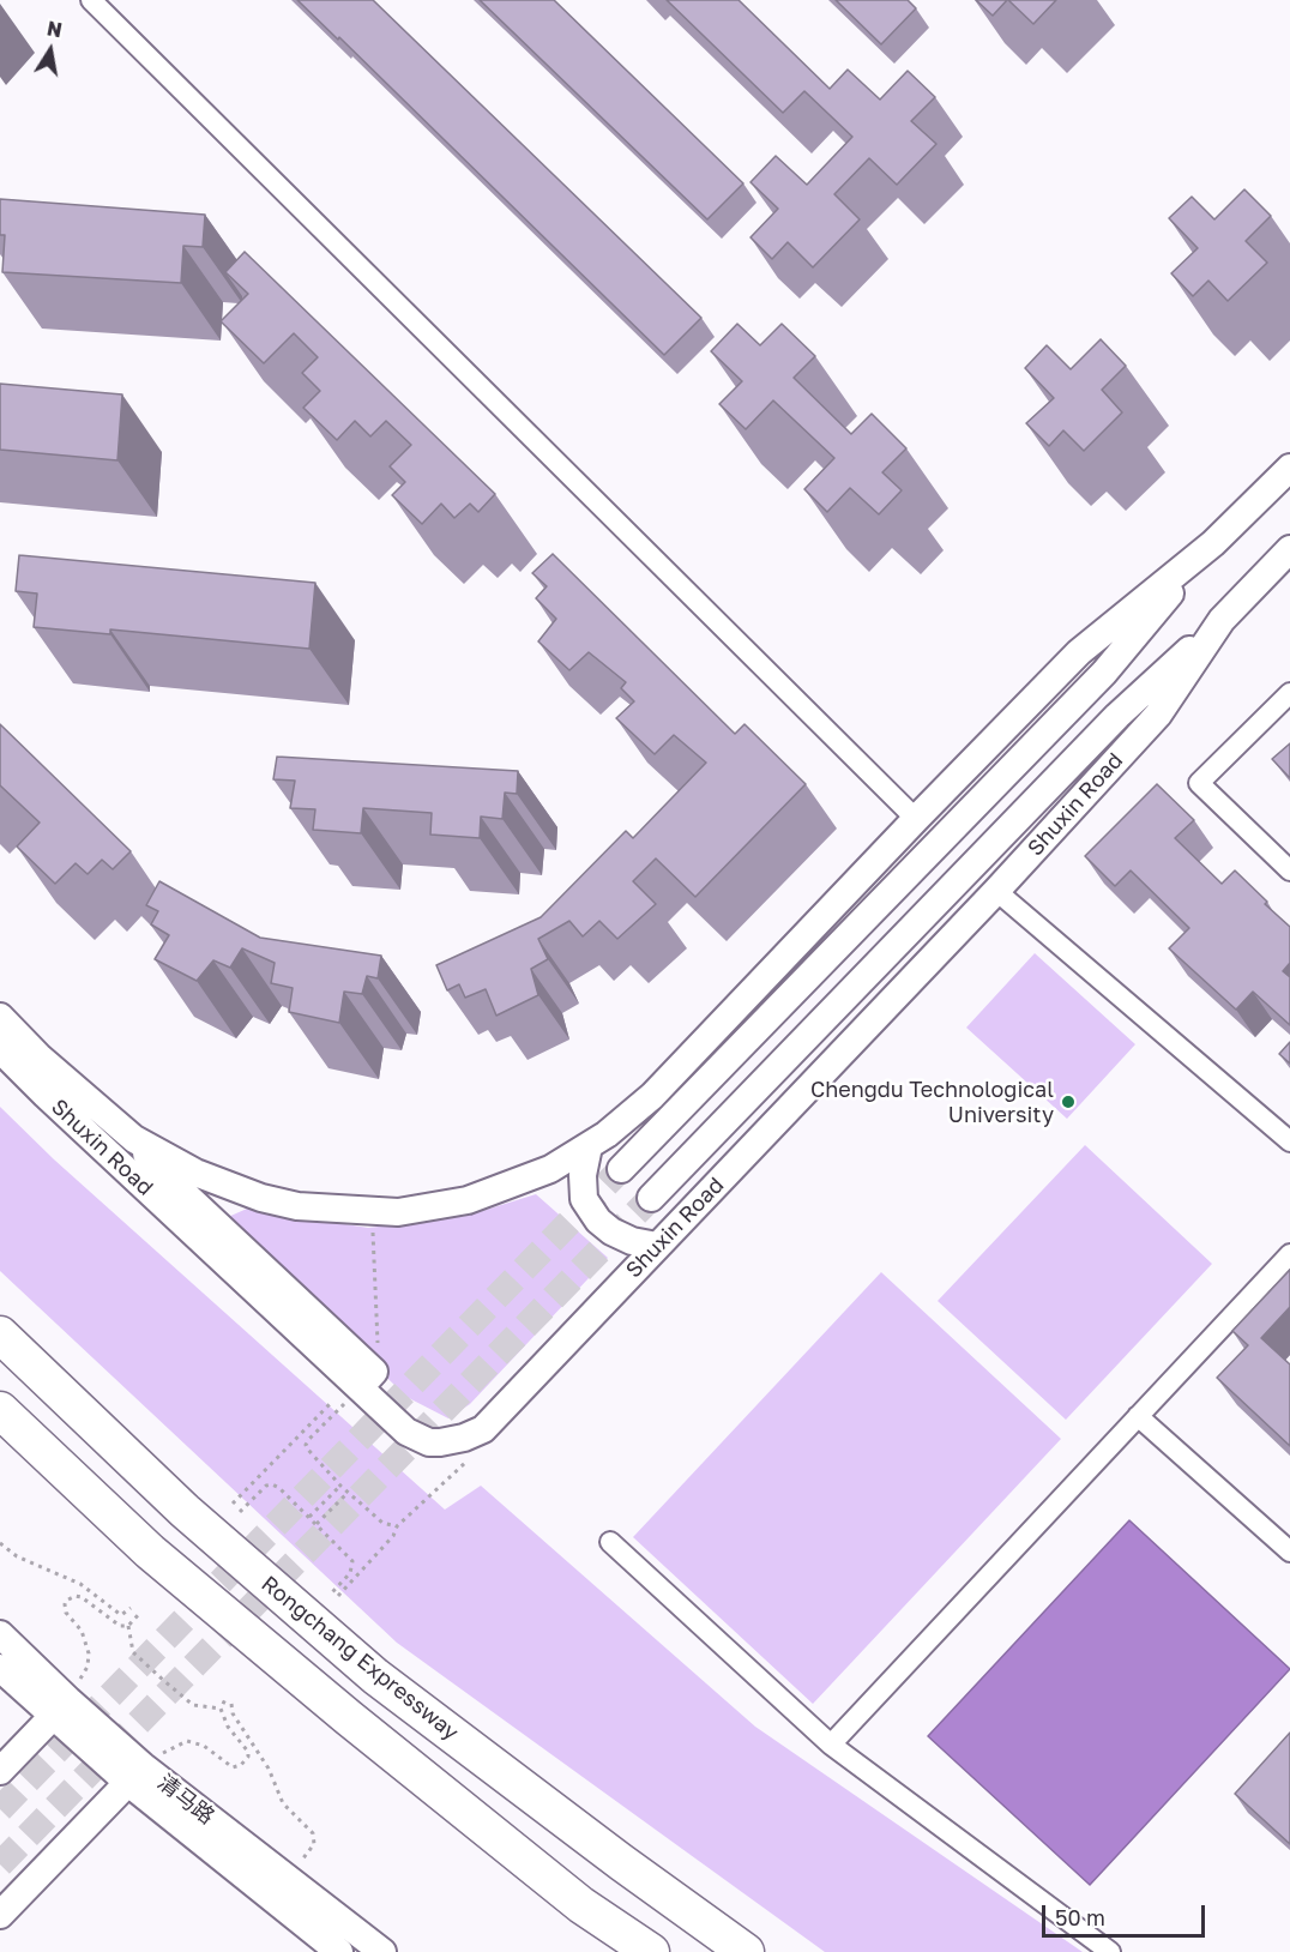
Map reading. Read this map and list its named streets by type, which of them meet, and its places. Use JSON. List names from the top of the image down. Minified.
{"streets":{"highway":["Rongchang Expressway"],"main road":["Shuxin Road","清马路"]},"places":["Chengdu Technological University"],"scale_bar":"50 m","north":"top"}
